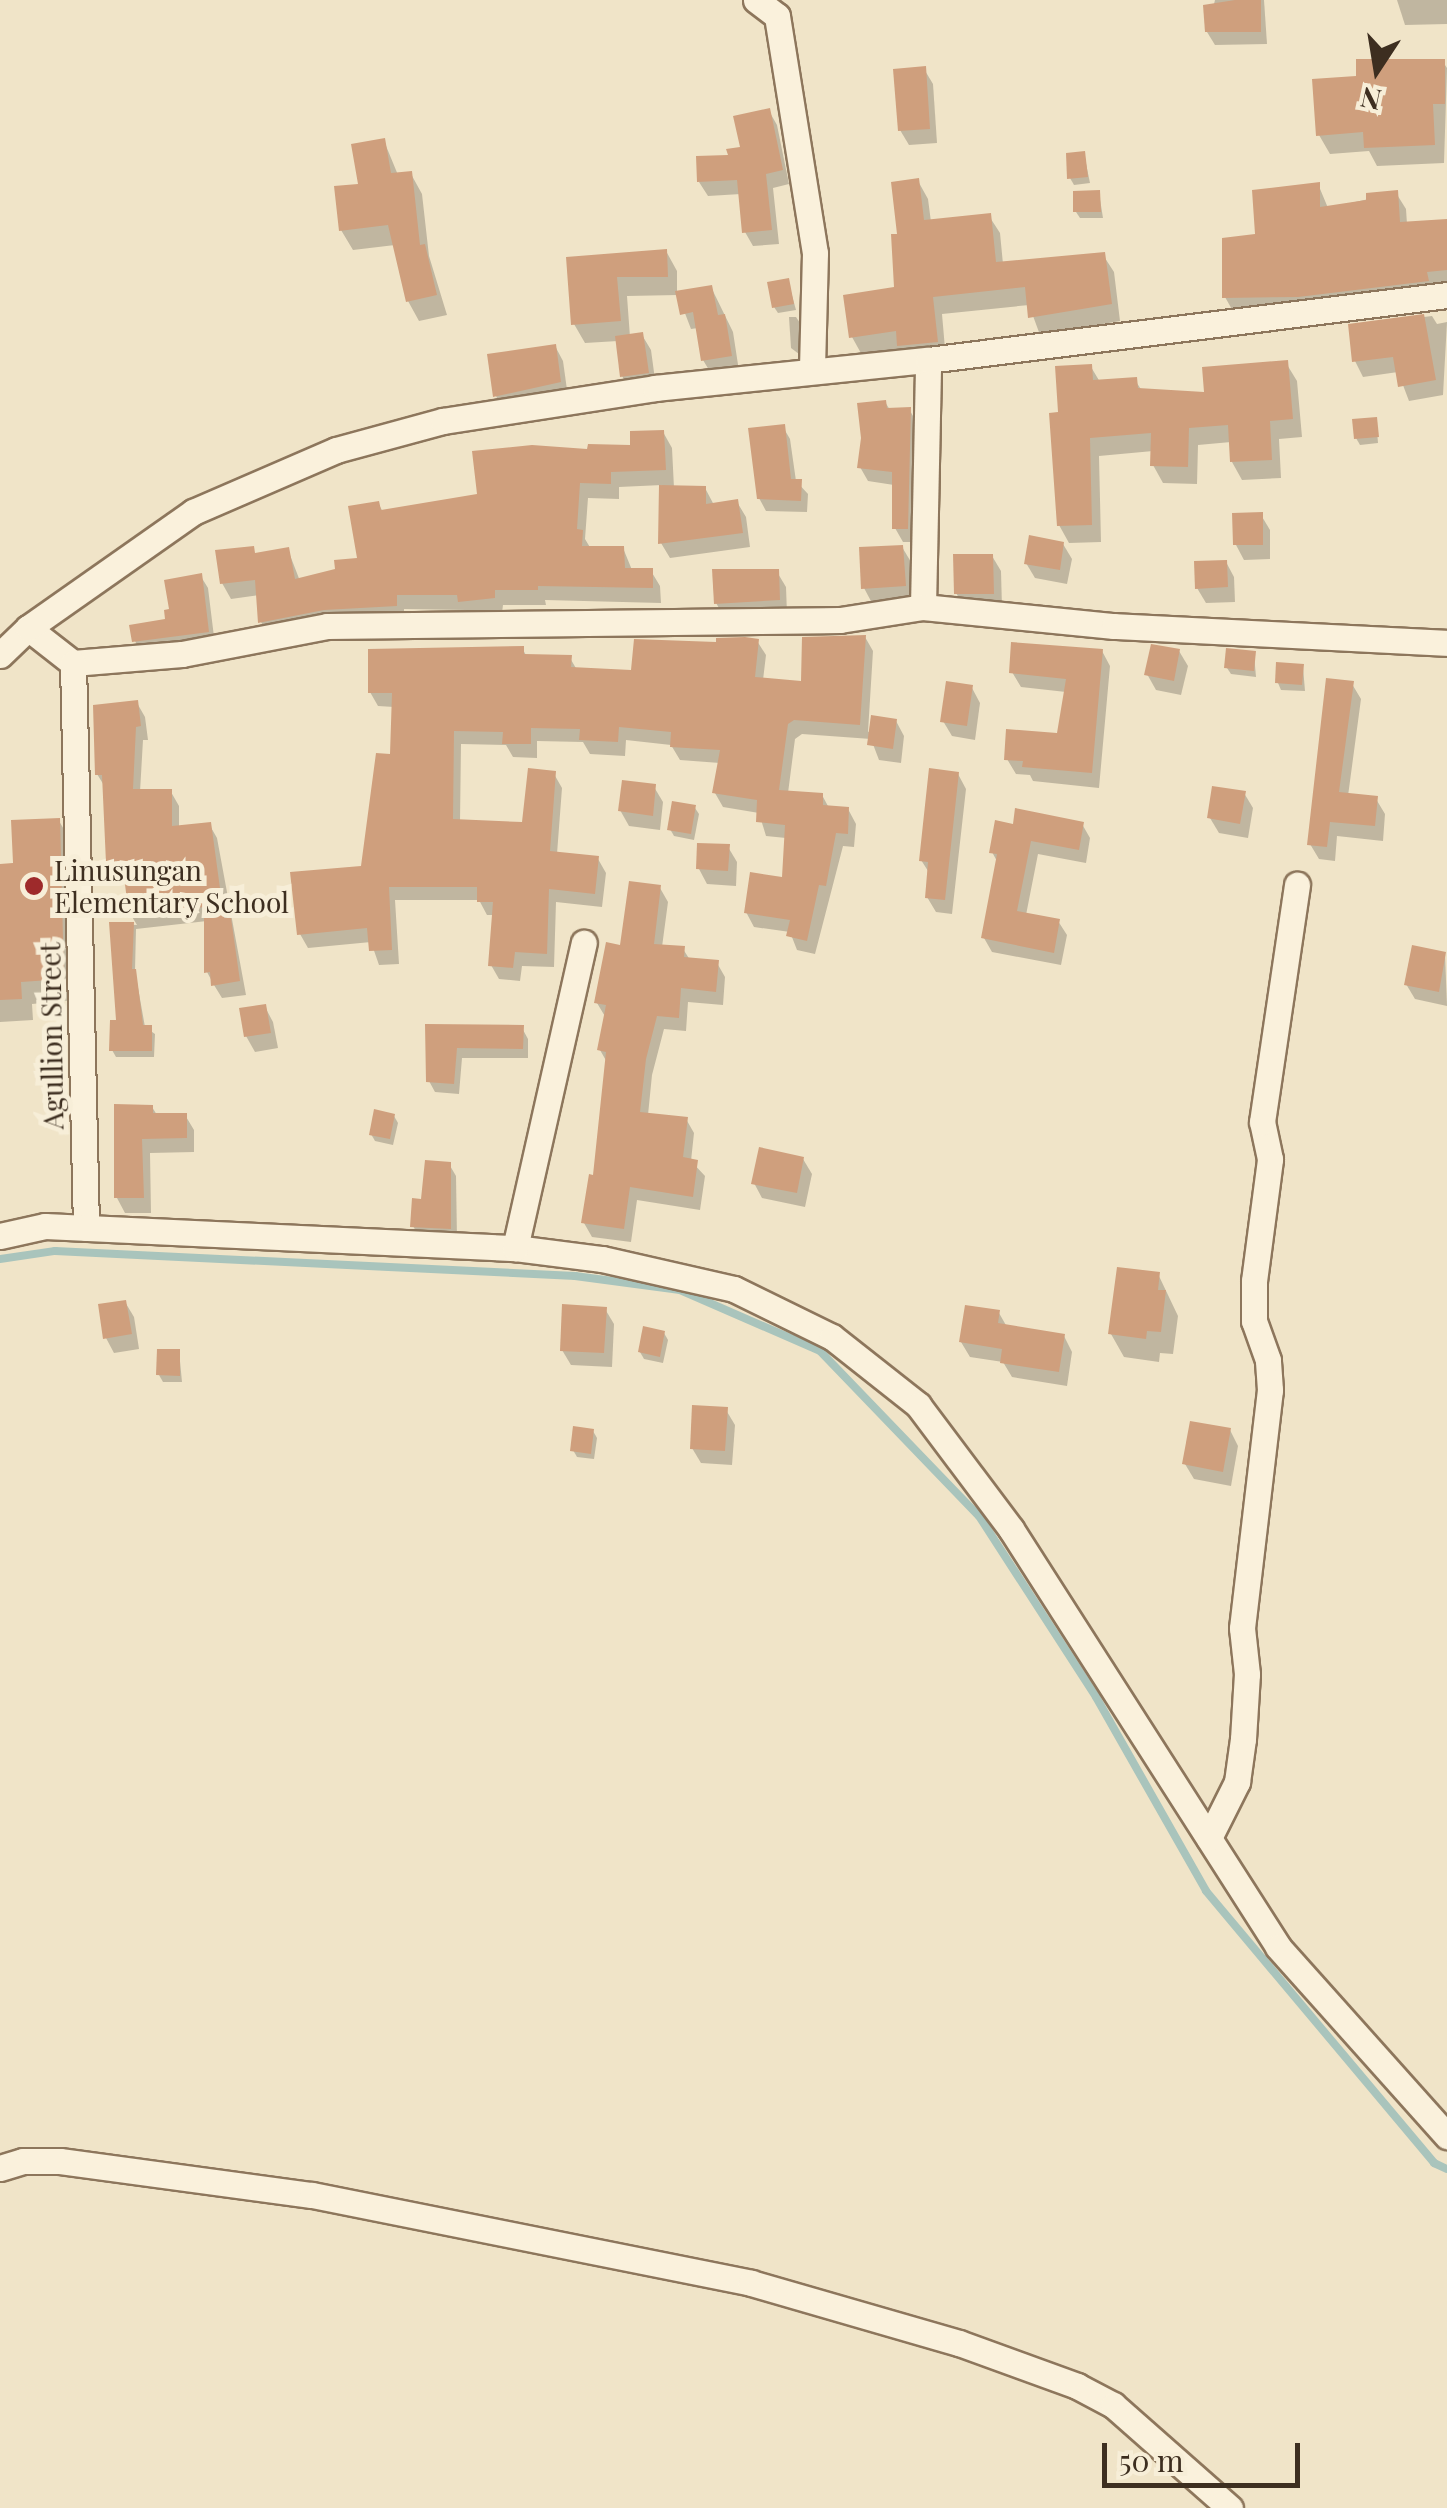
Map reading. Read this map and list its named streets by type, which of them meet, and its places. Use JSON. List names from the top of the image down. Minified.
{"streets":{"street":["Agullion Street"]},"places":["Linusungan Elementary School"],"scale_bar":"50 m","north":"bottom"}
